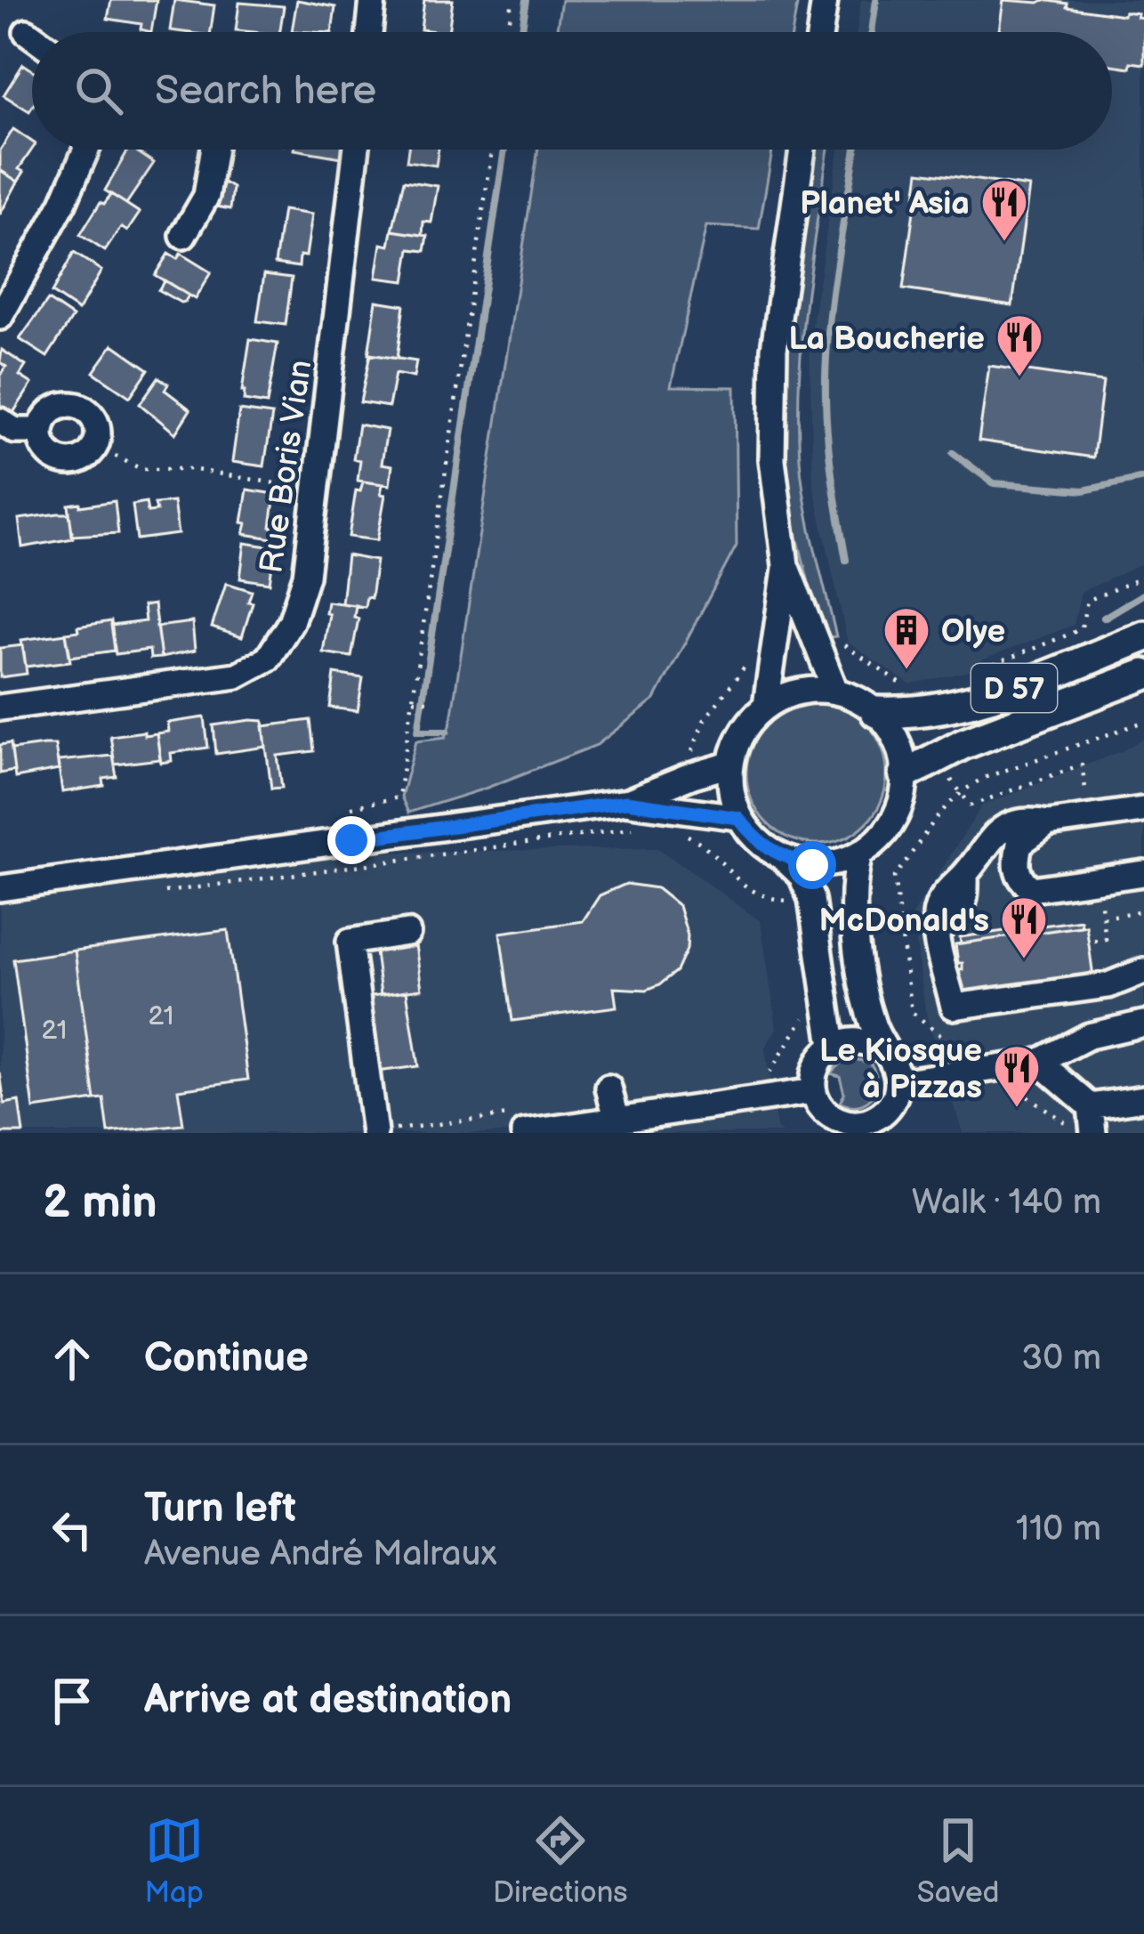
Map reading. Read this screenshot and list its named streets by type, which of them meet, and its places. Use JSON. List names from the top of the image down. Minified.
{"streets":{"main road":["D 57"],"street":["Rue Boris Vian"]},"places":{"restaurant":["Planet' Asia","La Boucherie","McDonald's","Le Kiosque à Pizzas"],"building":["Olye"]},"house_numbers":["21","21"],"page":{"search":"Search here","heading":["2 min","Walk · 140 m"],"list":[["Continue","30 m"],["Turn left","Avenue André Malraux","110 m"],"Arrive at destination"],"nav":["Map","Directions","Saved"]}}
